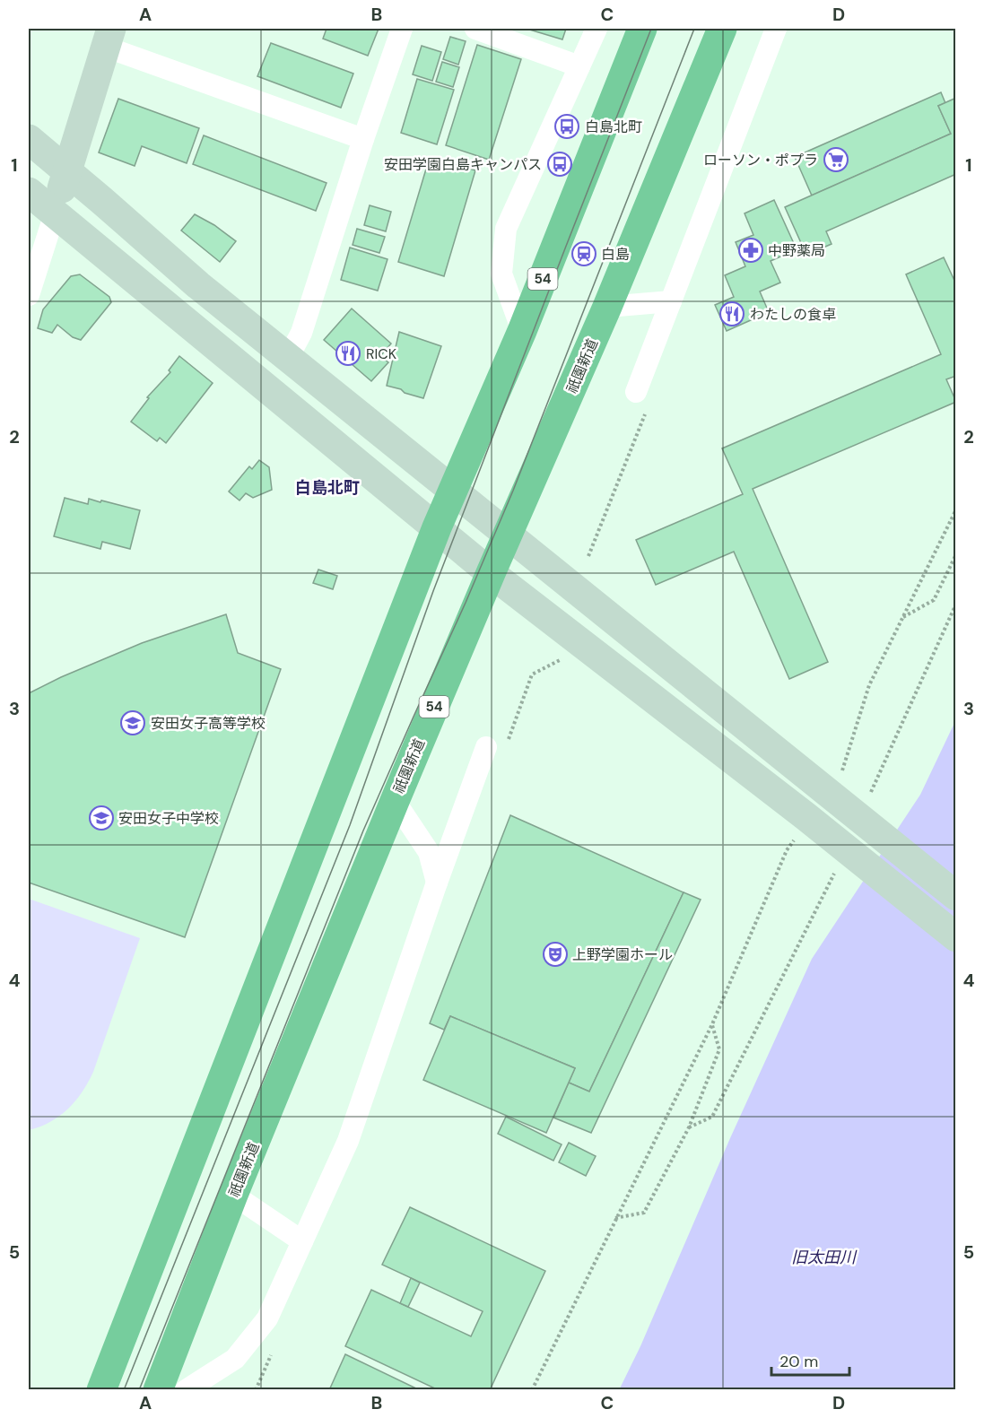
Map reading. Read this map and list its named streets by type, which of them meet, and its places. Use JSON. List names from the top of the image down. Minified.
{"streets":{"highway":["54","祇園新道"]},"districts":["白島北町"],"water":["旧太田川"],"places":{"bus stop":["白島北町","安田学園白島キャンパス"],"supermarket":["ローソン・ポプラ"],"pharmacy":["中野薬局"],"station":["白島"],"restaurant":["わたしの食卓","RICK"],"school or university":["安田女子高等学校","安田女子中学校"],"theatre":["上野学園ホール"]},"scale_bar":"20 m","grid":{"columns":["A","B","C","D"],"rows":["1","2","3","4","5"]}}
